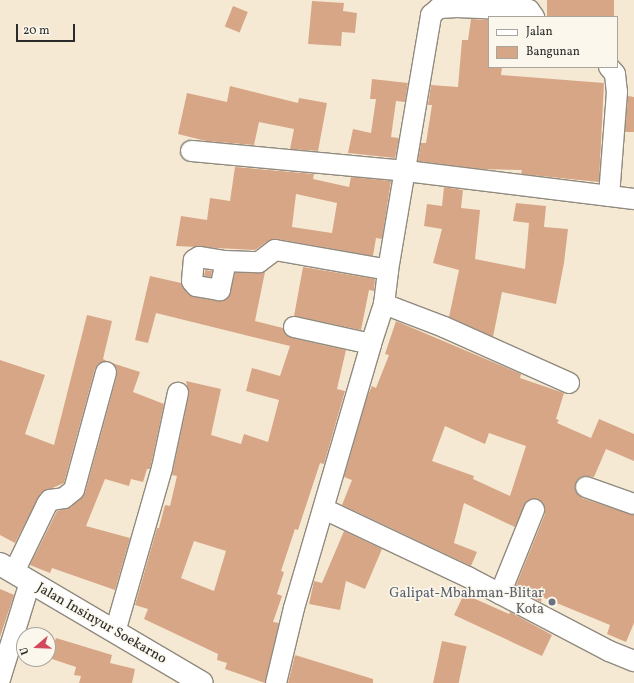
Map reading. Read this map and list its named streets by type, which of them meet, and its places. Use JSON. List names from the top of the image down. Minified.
{"streets":{"main road":["Jalan Insinyur Soekarno"]},"places":["Galipat-Mbahman-Blitar Kota"],"legend":["Jalan","Bangunan"],"scale_bar":"20 m","north":"left"}
